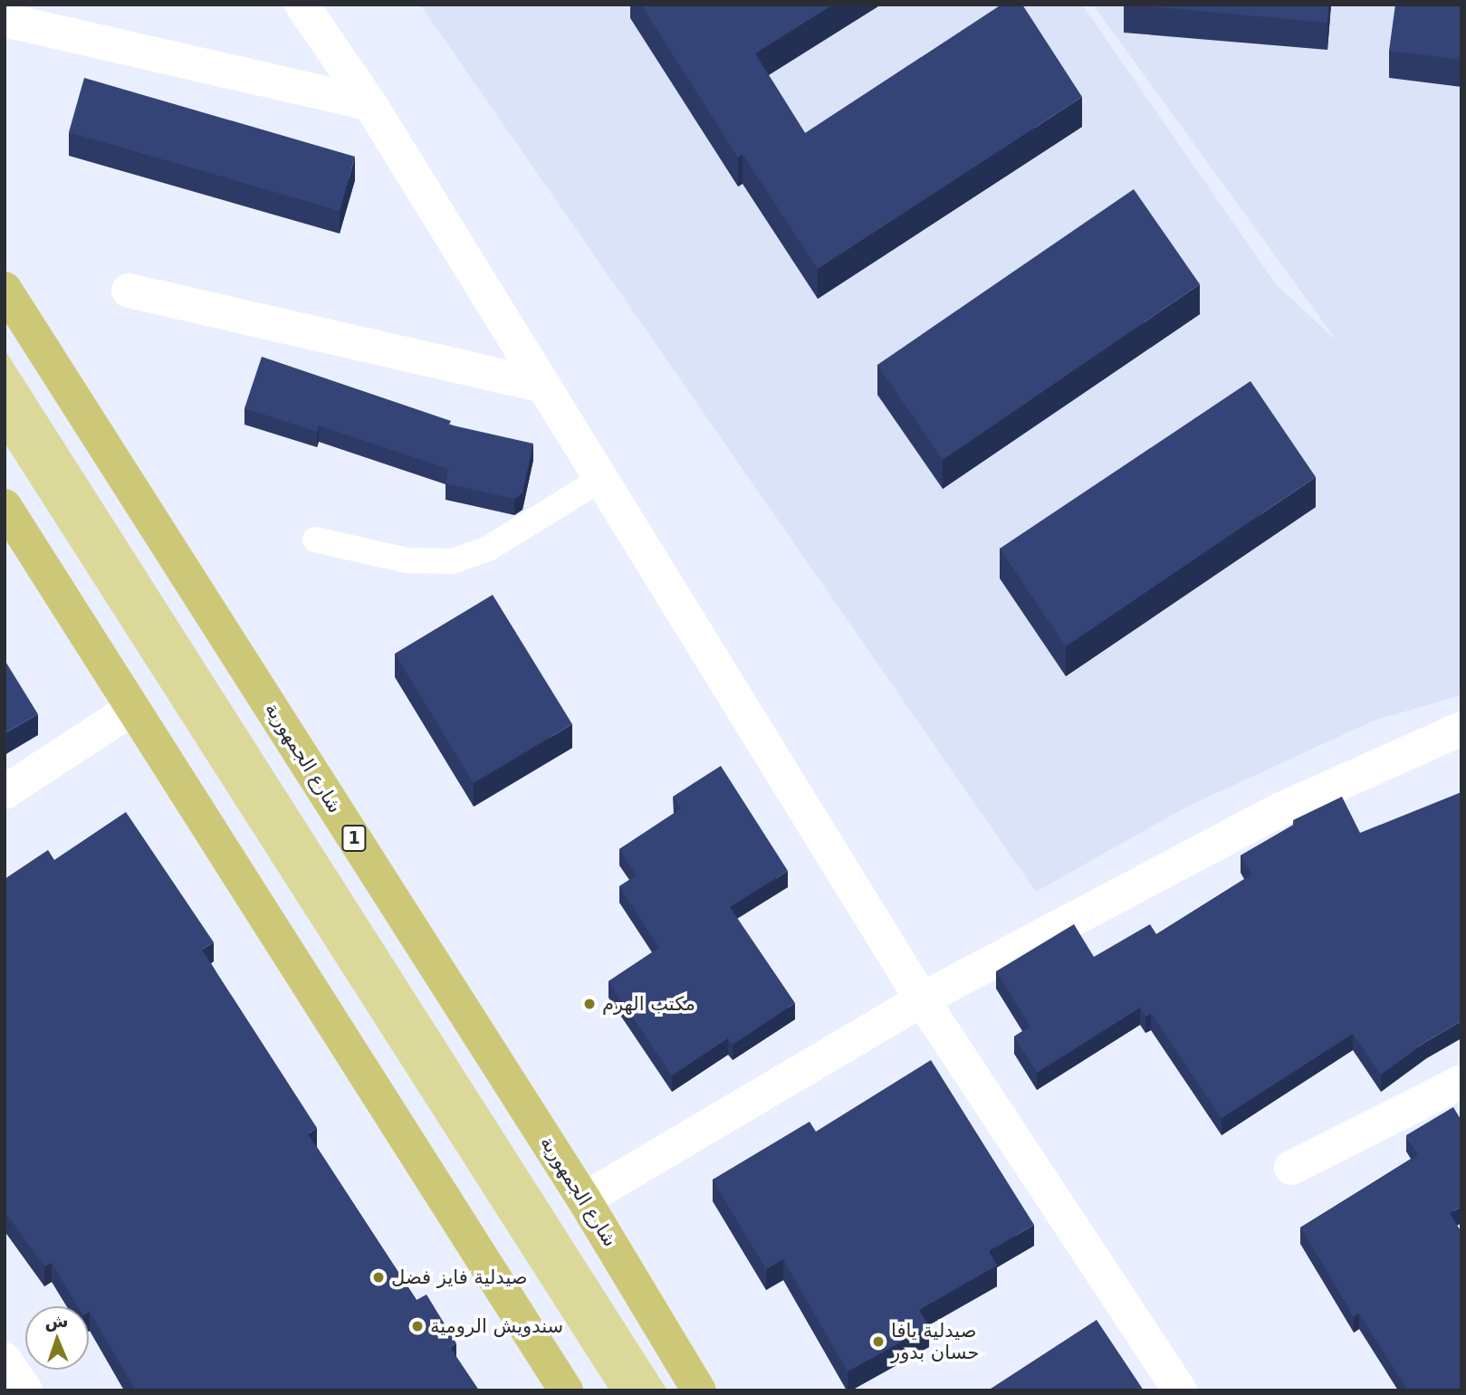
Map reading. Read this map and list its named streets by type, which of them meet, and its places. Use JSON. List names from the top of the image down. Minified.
{"streets":{"main road":["شارع الجمهورية","1"]},"places":["مكتب الهرم","صيدلية فايز فضل","سندويش الرومية","صيدلية يافا حسان بدور"],"north":"top"}
